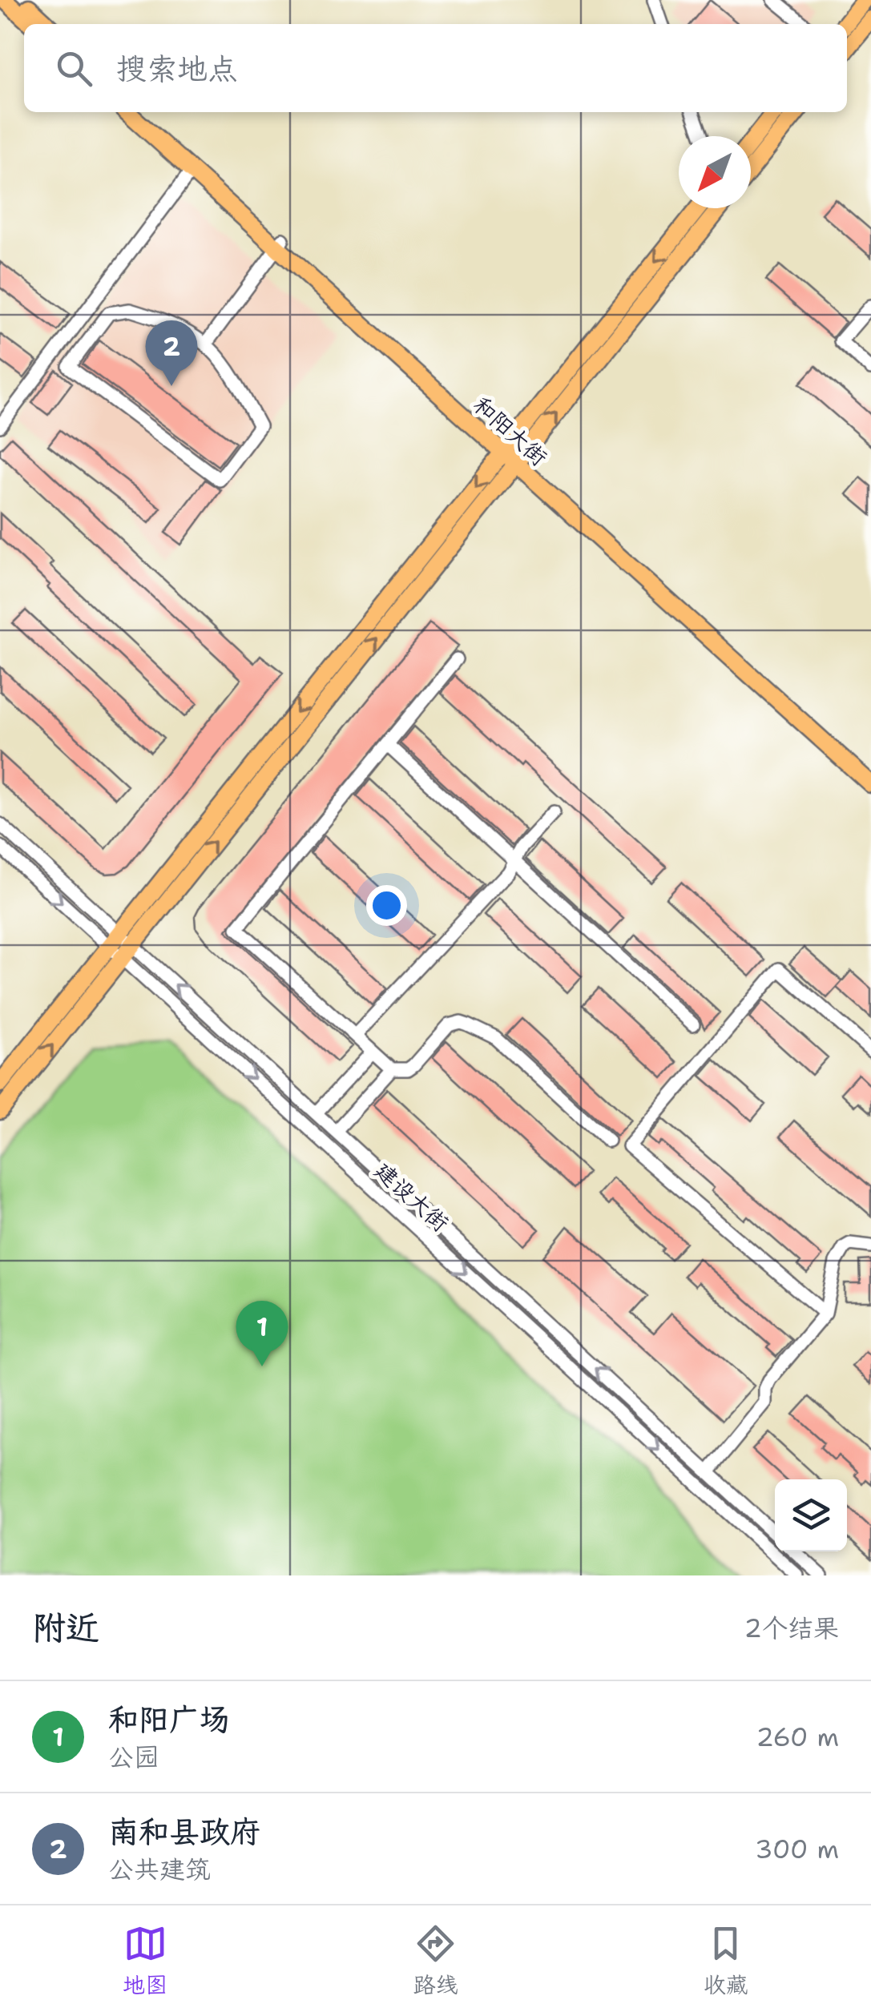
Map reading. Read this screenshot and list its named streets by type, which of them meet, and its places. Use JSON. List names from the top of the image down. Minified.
{"streets":{"main road":["和阳大街"],"street":["建设大街"]},"north":"bottom left","page":{"search":"搜索地点","pins":["2","1"],"heading":["附近","2个结果"],"list":[{"mark":"1","name":"和阳广场","note":"公园","value":"260 m"},{"mark":"2","name":"南和县政府","note":"公共建筑","value":"300 m"}],"nav":["地图","路线","收藏"]}}
